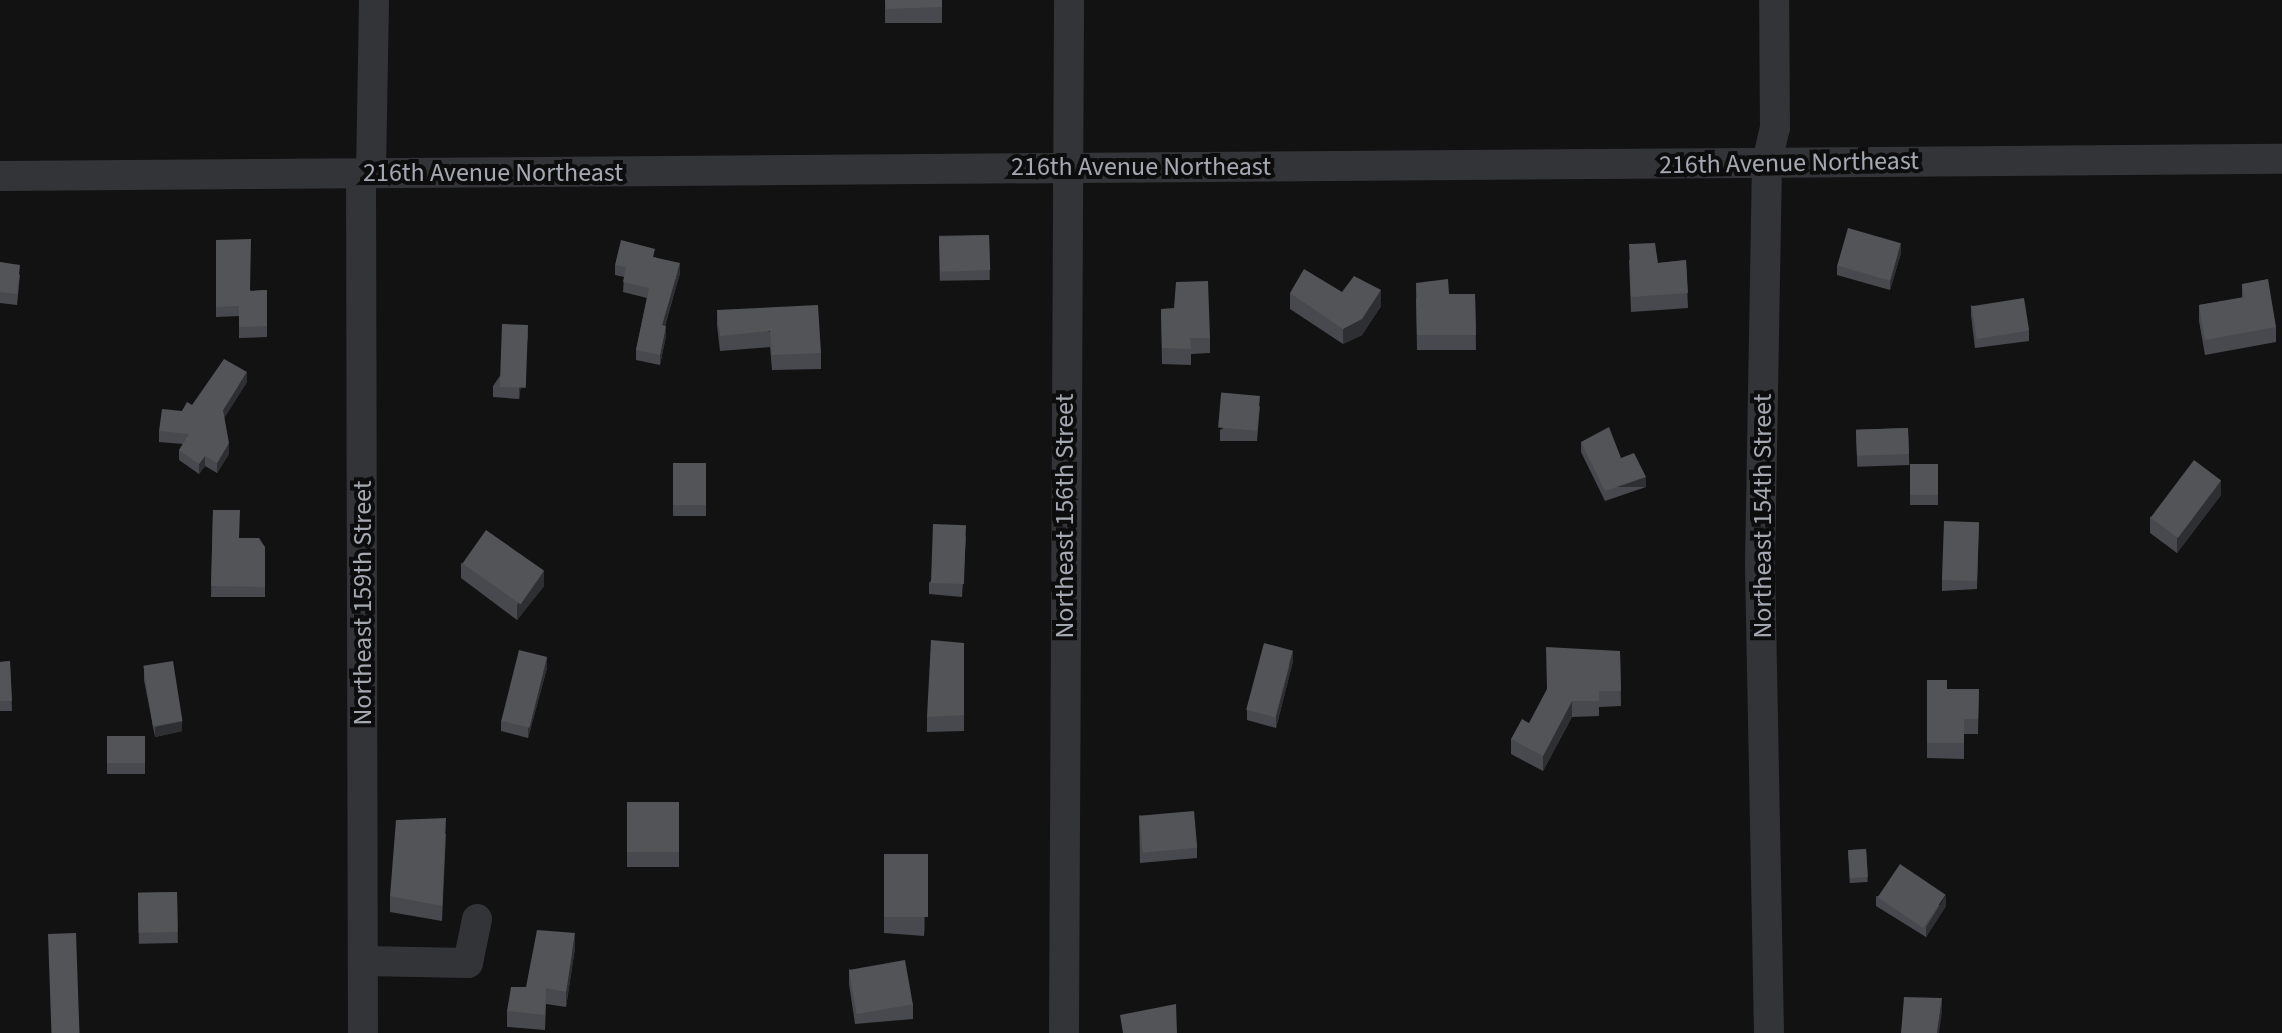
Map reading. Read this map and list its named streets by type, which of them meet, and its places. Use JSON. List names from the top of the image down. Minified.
{"streets":{"street":["216th Avenue Northeast","Northeast 156th Street","Northeast 154th Street","Northeast 159th Street"]},"crossings":[["216th Avenue Northeast","Northeast 156th Street"],["216th Avenue Northeast","Northeast 154th Street"],["216th Avenue Northeast","Northeast 159th Street"]]}
